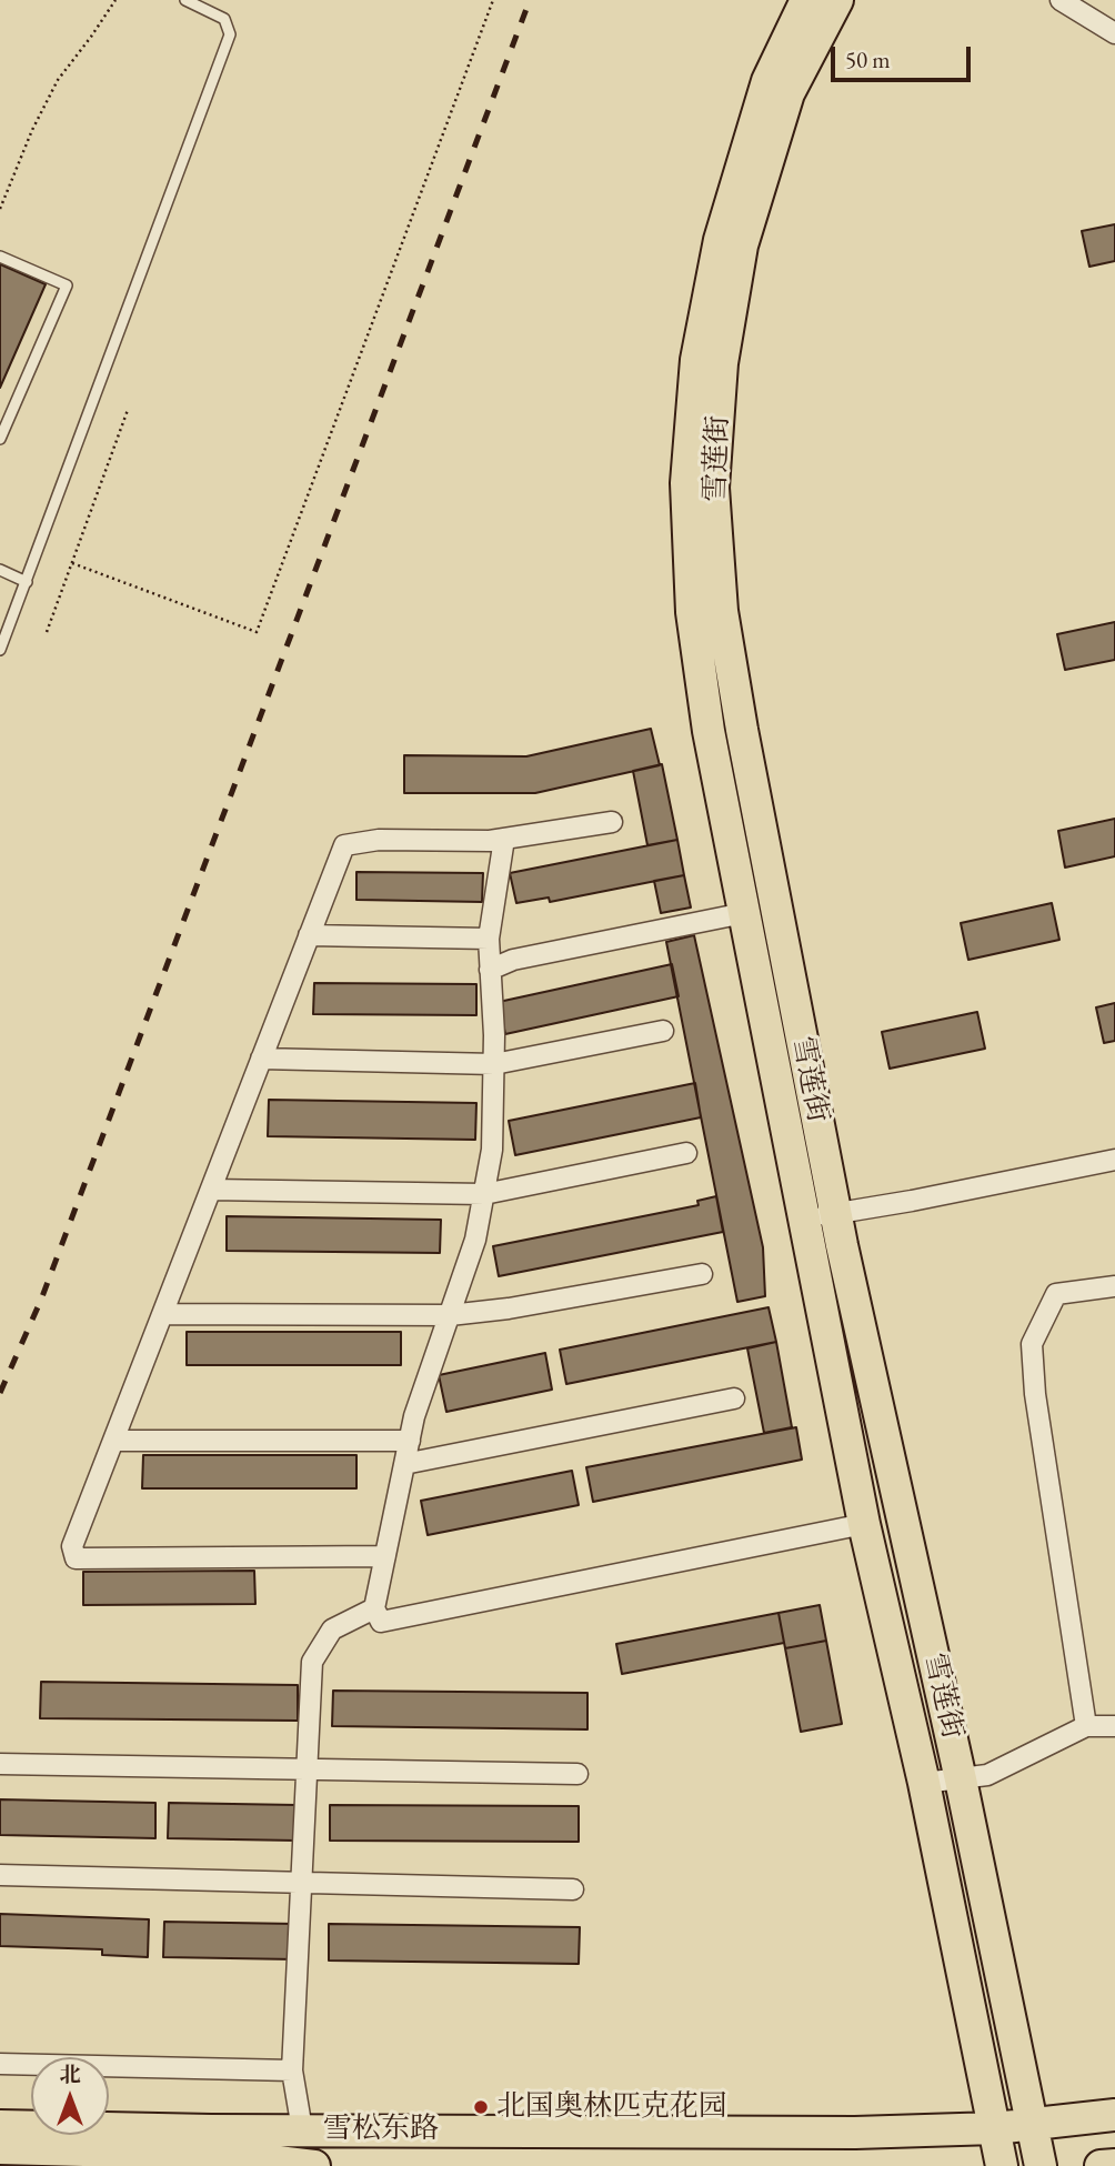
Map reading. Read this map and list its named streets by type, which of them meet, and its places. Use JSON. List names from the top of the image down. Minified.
{"streets":{"main road":["雪莲街","雪松东路"]},"crossings":[["雪莲街","雪松东路"]],"places":["北国奥林匹克花园"],"scale_bar":"50 m","north":"top"}
